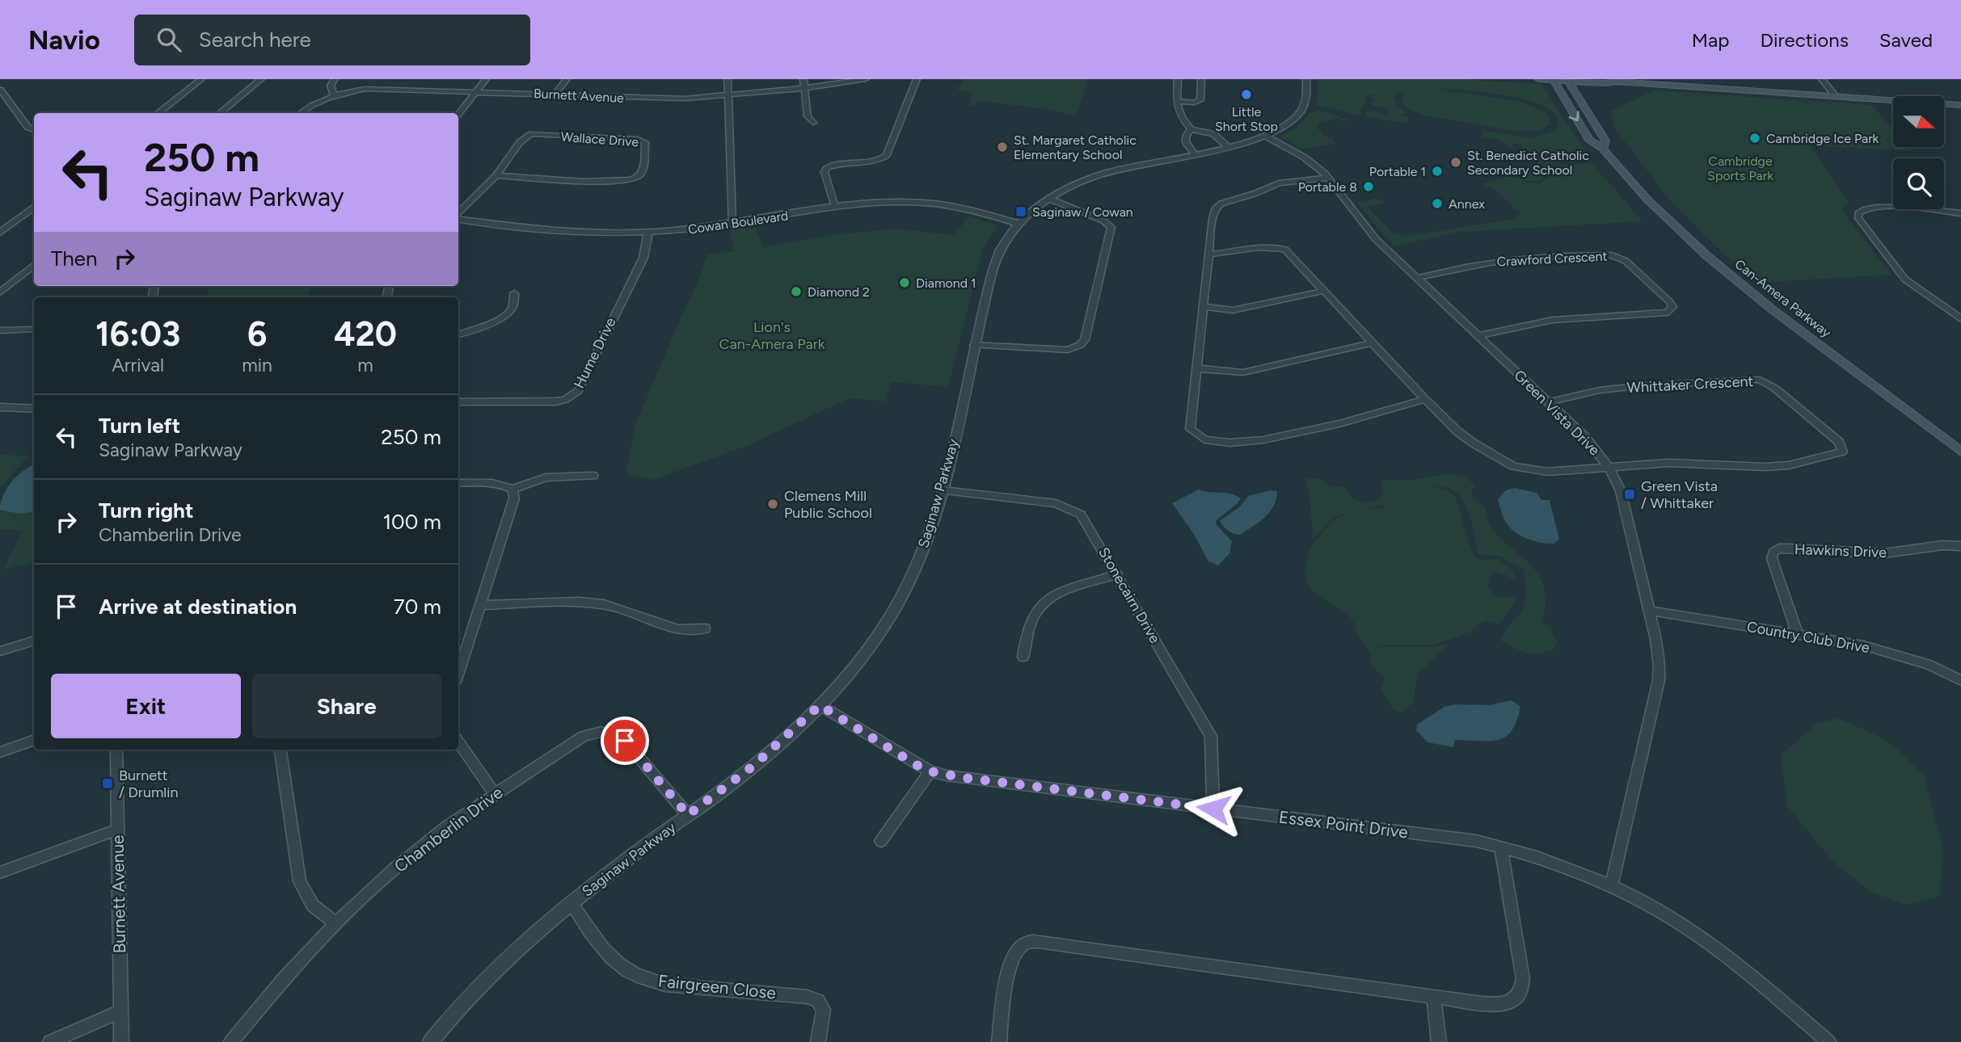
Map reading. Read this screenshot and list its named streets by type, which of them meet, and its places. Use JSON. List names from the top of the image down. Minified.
{"streets":{"main road":["Can-Amera Parkway"],"street":["Burnett Avenue","Wallace Drive","Cowan Boulevard","Crawford Crescent","Hume Drive","Whittaker Crescent","Green Vista Drive","Saginaw Parkway","Hawkins Drive","Stonecairn Drive","Country Club Drive","Essex Point Drive","Chamberlin Drive","Fairgreen Close"]},"crossings":[["Cowan Boulevard","Hume Drive"],["Cowan Boulevard","Saginaw Parkway"],["Crawford Crescent","Green Vista Drive"],["Whittaker Crescent","Green Vista Drive"],["Green Vista Drive","Saginaw Parkway"],["Green Vista Drive","Country Club Drive"],["Green Vista Drive","Essex Point Drive"],["Saginaw Parkway","Stonecairn Drive"],["Saginaw Parkway","Essex Point Drive"],["Saginaw Parkway","Chamberlin Drive"],["Saginaw Parkway","Fairgreen Close"],["Hawkins Drive","Country Club Drive"],["Stonecairn Drive","Essex Point Drive"]],"parks":["Cambridge Sports Park","Lion's Can-Amera Park"],"places":{"other":["Little Short Stop","Cambridge Ice Park","St. Margaret Catholic Elementary School","St. Benedict Catholic Secondary School","Portable 1","Portable 8","Annex","Diamond 1","Diamond 2","Clemens Mill Public School"],"transit":["Saginaw / Cowan","Green Vista / Whittaker","Burnett / Drumlin"]},"north":"right","page":{"header":"Navio","search":"Search here","nav":["Map","Directions","Saved"],"turn":["250 m","Saginaw Parkway"],"then":"Then","eta":["16:03","Arrival","6","min","420","m"],"list":[{"name":"Turn left","note":"Saginaw Parkway","value":"250 m"},{"name":"Turn right","note":"Chamberlin Drive","value":"100 m"},{"name":"Arrive at destination","value":"70 m"}],"buttons":["Exit","Share"]}}
